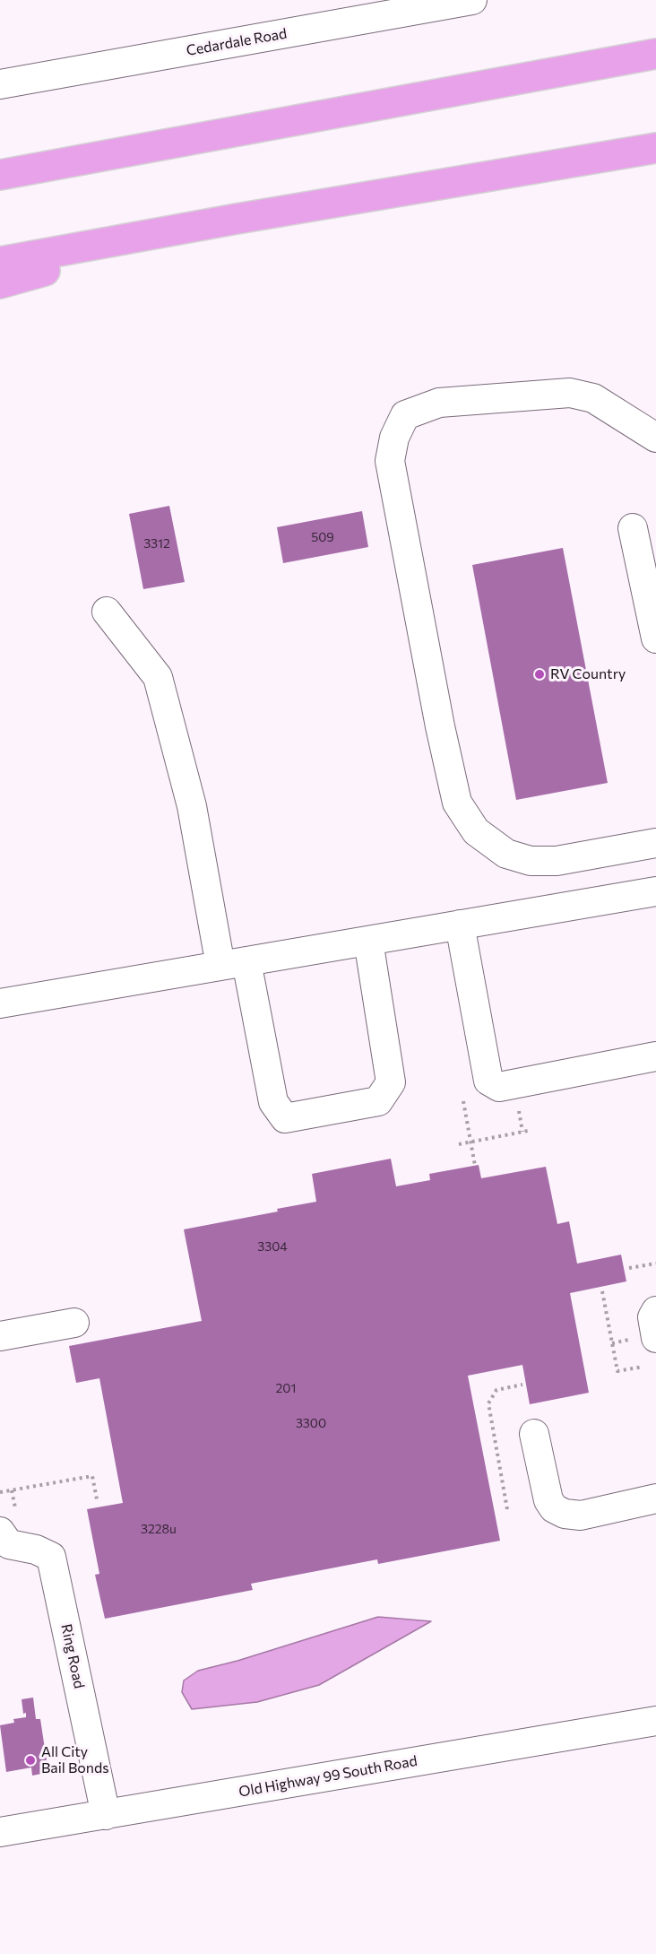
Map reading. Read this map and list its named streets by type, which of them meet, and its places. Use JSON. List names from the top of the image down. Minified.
{"streets":{"street":["Cedardale Road","Ring Road","Old Highway 99 South Road"]},"crossings":[["Ring Road","Old Highway 99 South Road"]],"places":["RV Country","All City Bail Bonds"],"house_numbers":["509","3312","3304","201","3300","3228u"]}
